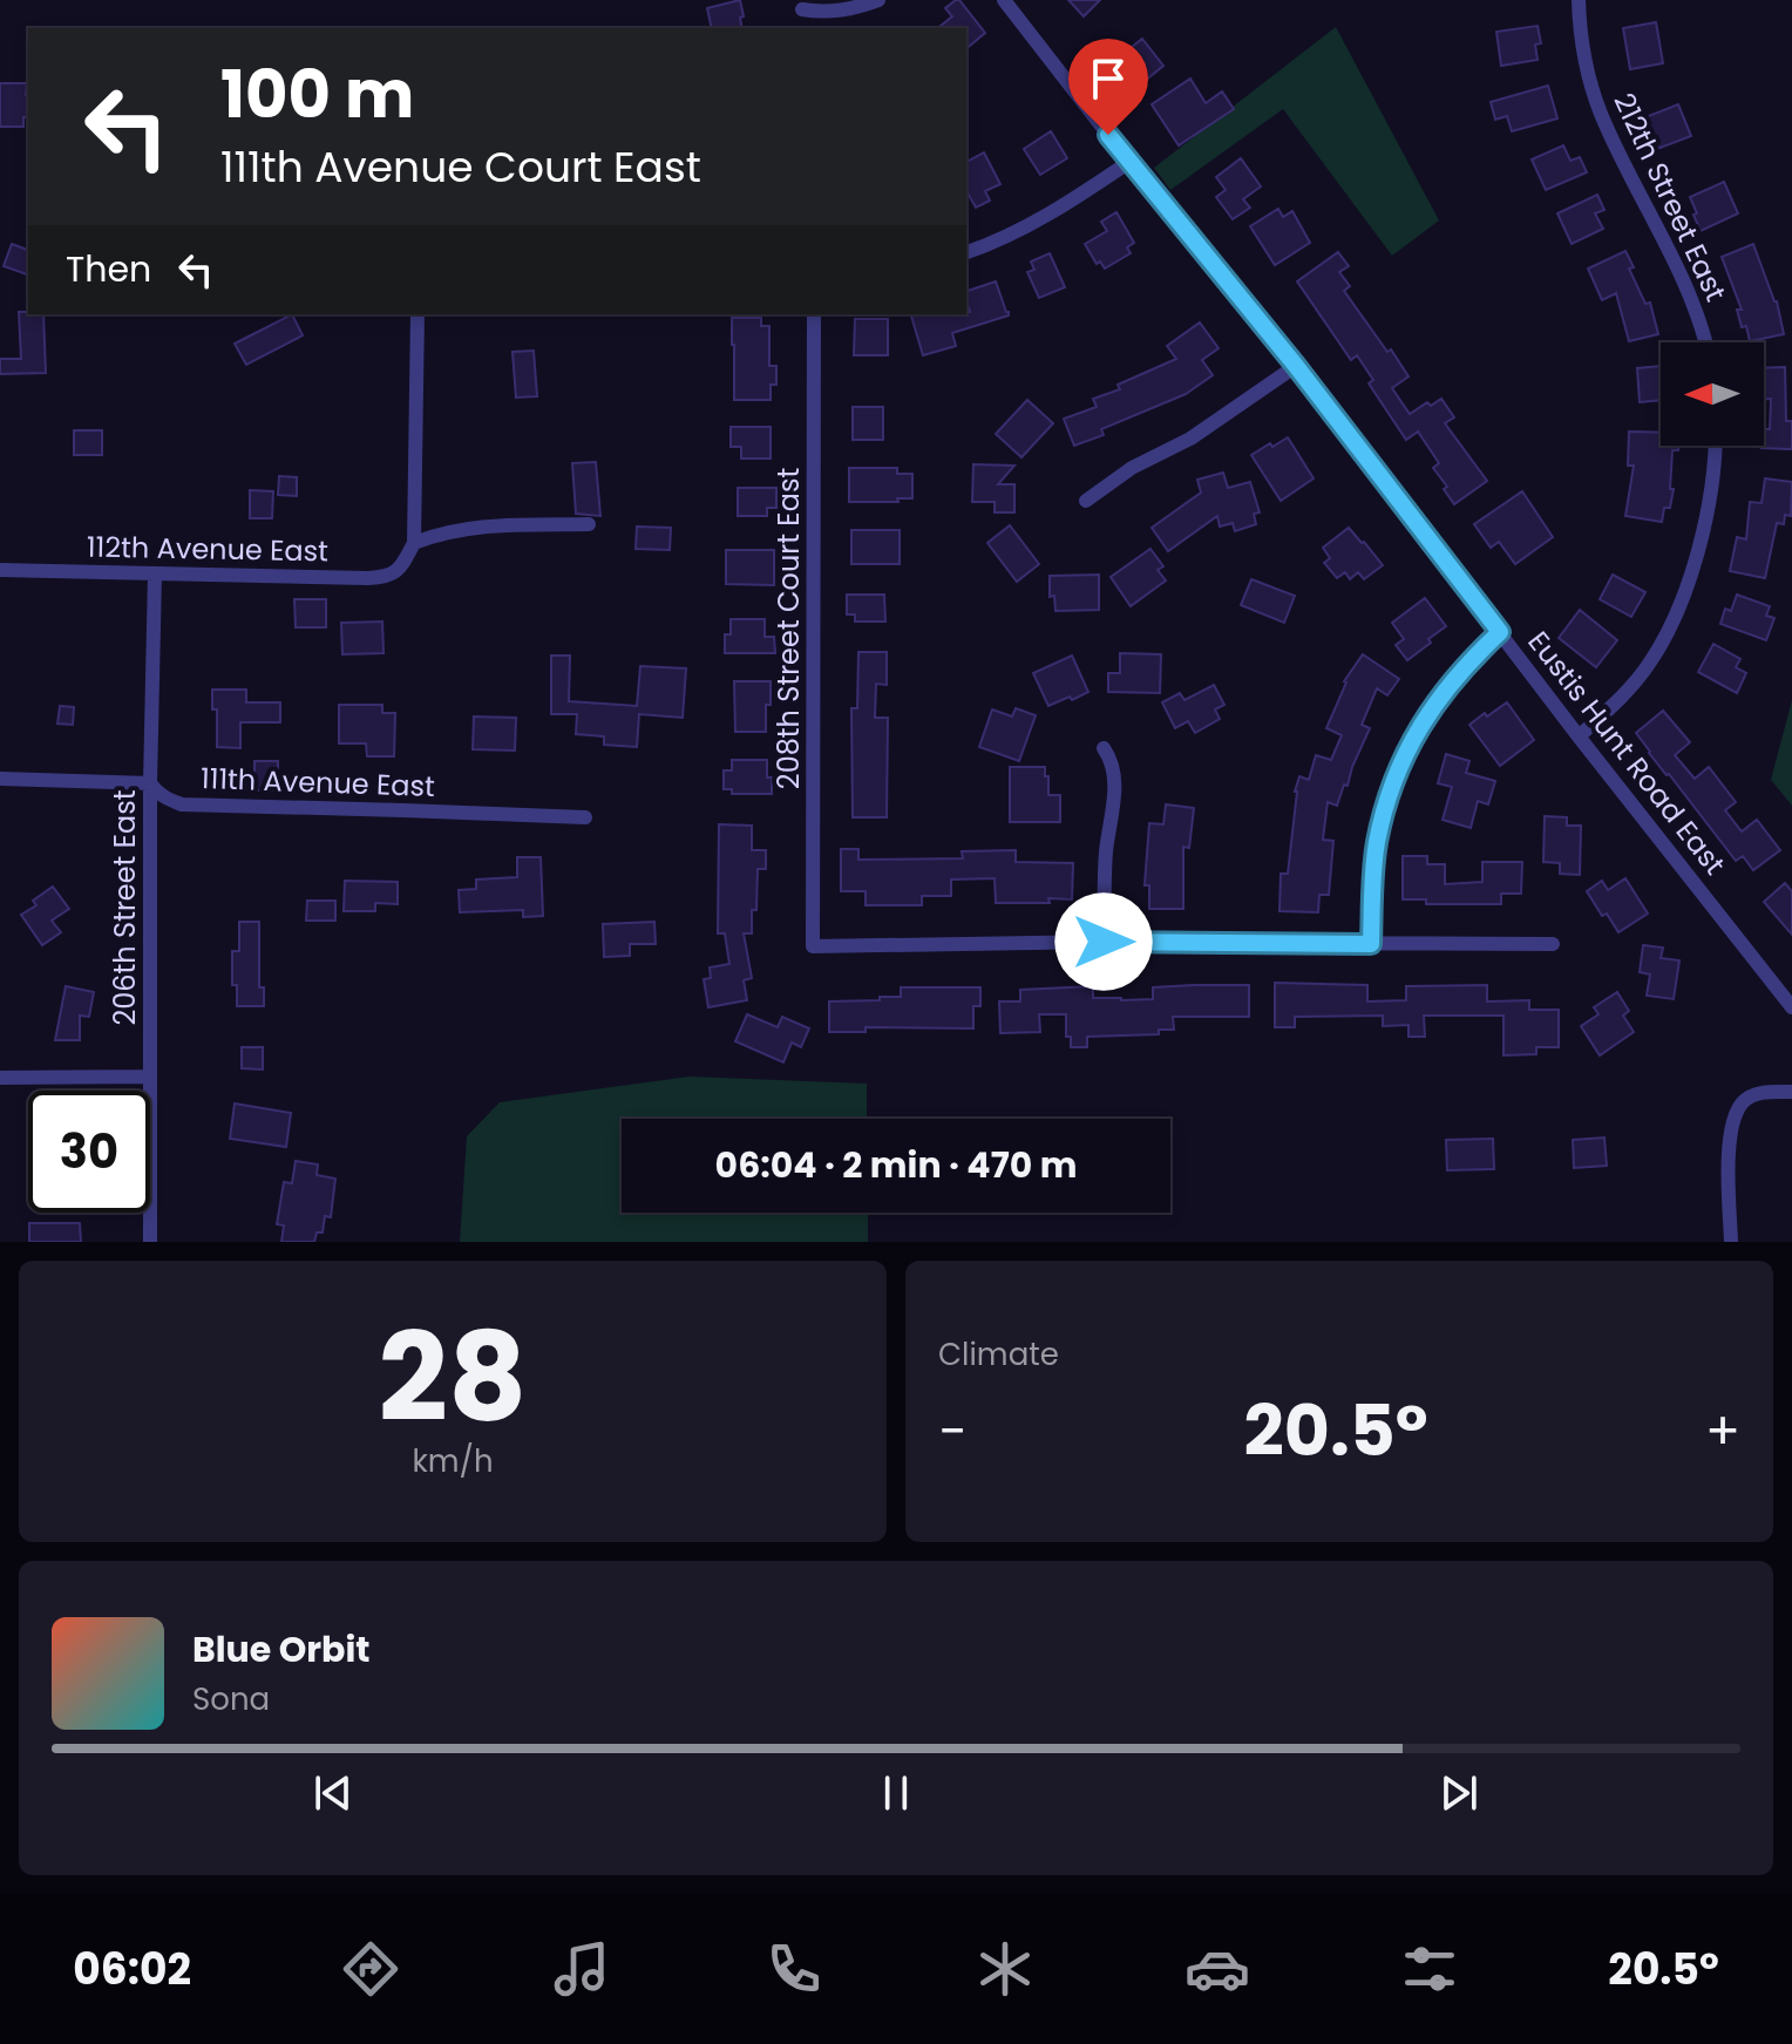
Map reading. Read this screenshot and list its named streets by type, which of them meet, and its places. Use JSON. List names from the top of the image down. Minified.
{"streets":{"street":["212th Street East","112th Avenue East","208th Street Court East","Eustis Hunt Road East","111th Avenue East","206th Street East"]},"crossings":[["112th Avenue East","206th Street East"],["111th Avenue East","206th Street East"]],"north":"left","page":{"turn":["100 m","111th Avenue Court East"],"then":"Then","limit":"30","trip":"06:04 · 2 min · 470 m","tile":[["28","km/h"],"Climate"],"heat":["−","20.5°","+"],"song":["Blue Orbit","Sona"],"tabs":["06:02","20.5°"]}}
